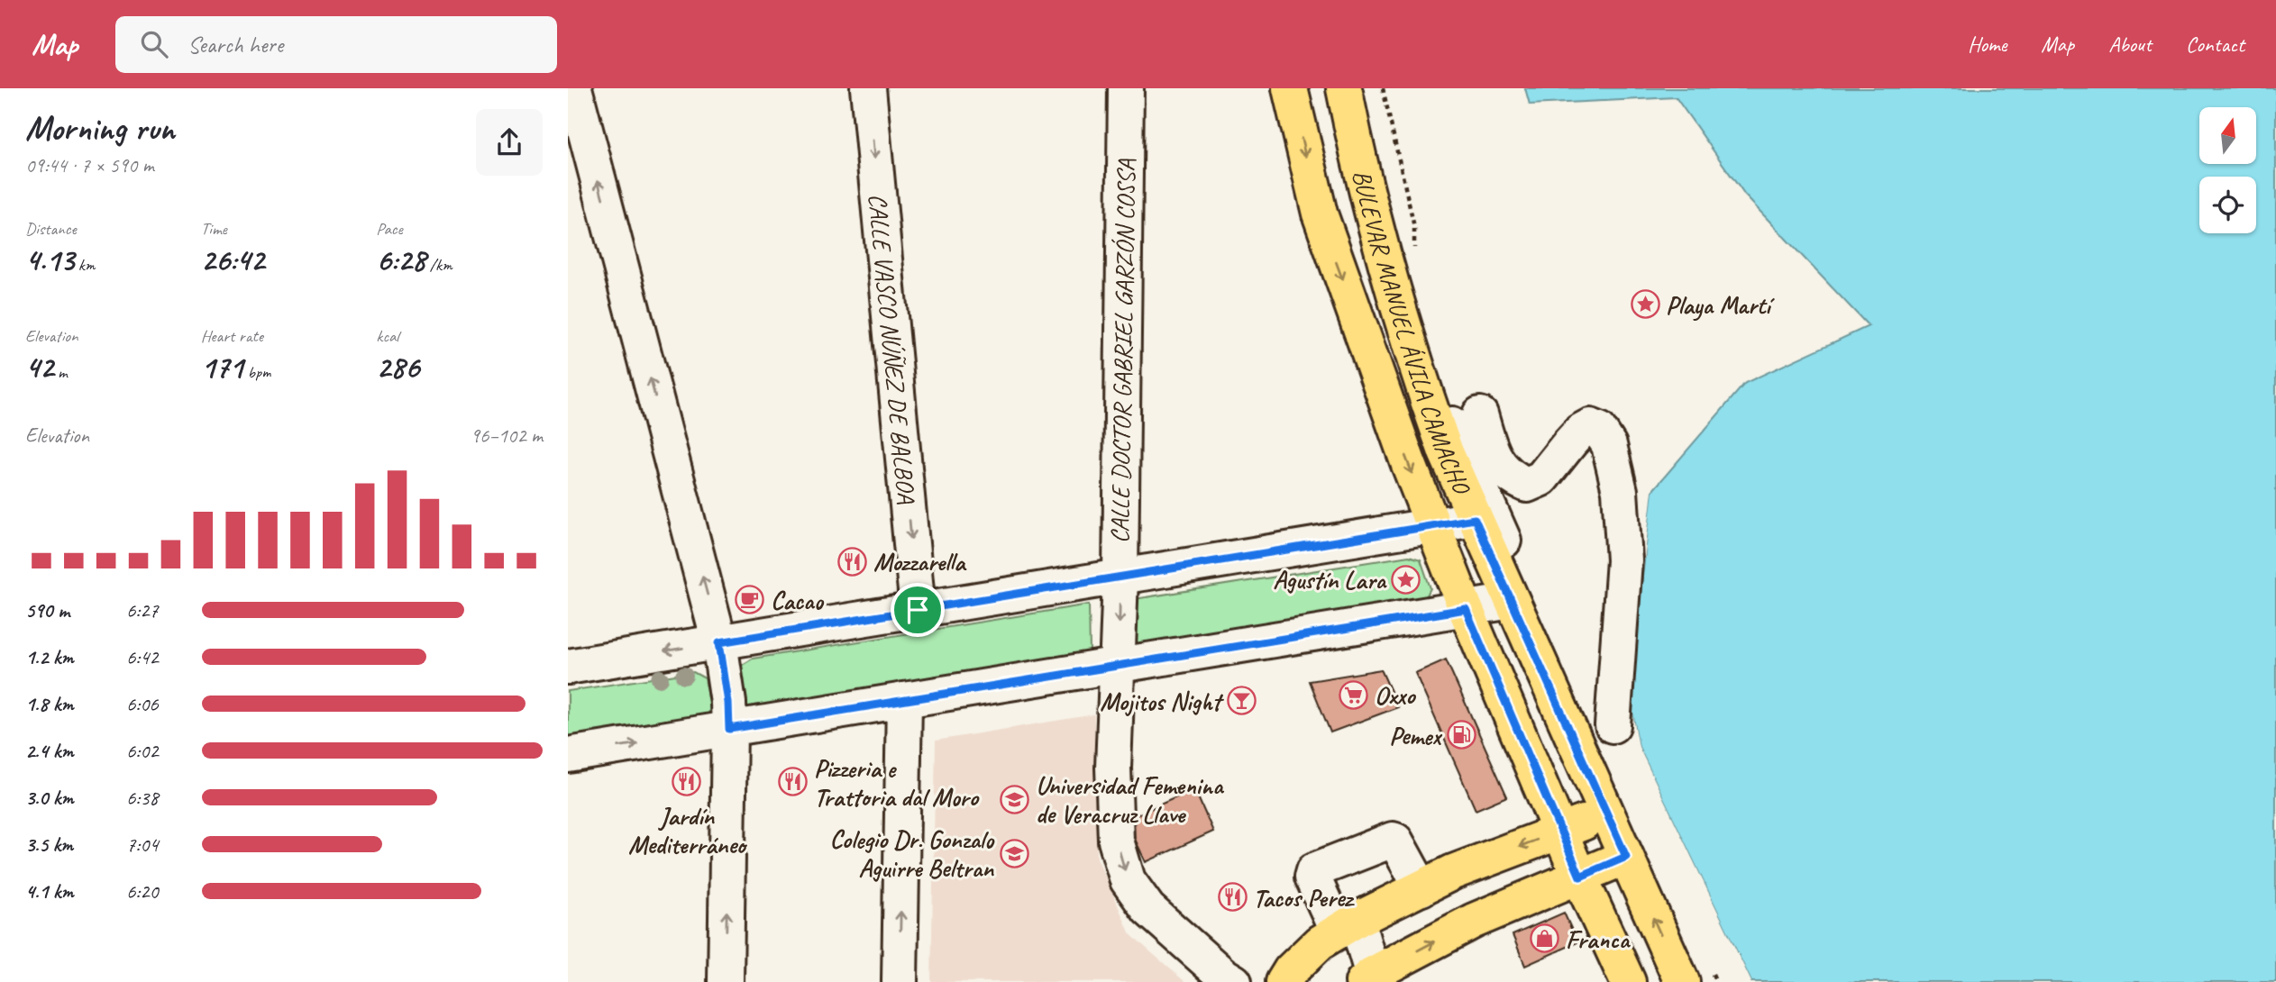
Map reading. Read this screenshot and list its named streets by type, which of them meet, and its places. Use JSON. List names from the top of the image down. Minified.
{"streets":{"main road":["BULEVAR MANUEL ÁVILA CAMACHO"],"street":["CALLE VASCO NÚÑEZ DE BALBOA","CALLE DOCTOR GABRIEL GARZÓN COSSA"]},"places":{"place":["Playa Martí","Agustín Lara"],"restaurant":["Mozzarella","Jardín Mediterráneo","Pizzeria e Trattoria dal Moro","Tacos Perez"],"cafe":["Cacao"],"supermarket":["Oxxo"],"bar":["Mojitos Night"],"fuel station":["Pemex"],"school or university":["Universidad Femenina de Veracruz Llave","Colegio Dr. Gonzalo Aguirre Beltran"],"shop":["Franca"]},"north":"top","page":{"header":"Map","search":"Search here","nav":["Home","Map","About","Contact"],"heading":["Morning run","09:44 · 7 × 590 m"],"stats":[["Distance","4.13 km"],["Time","26:42"],["Pace","6:28 /km"],["Elevation","42 m"],["Heart rate","171 bpm"],["kcal","286"]],"chart":["Elevation","96–102 m"],"list":[{"name":"590 m","note":"6:27"},{"name":"1.2 km","note":"6:42"},{"name":"1.8 km","note":"6:06"},{"name":"2.4 km","note":"6:02"},{"name":"3.0 km","note":"6:38"},{"name":"3.5 km","note":"7:04"},{"name":"4.1 km","note":"6:20"}]}}
